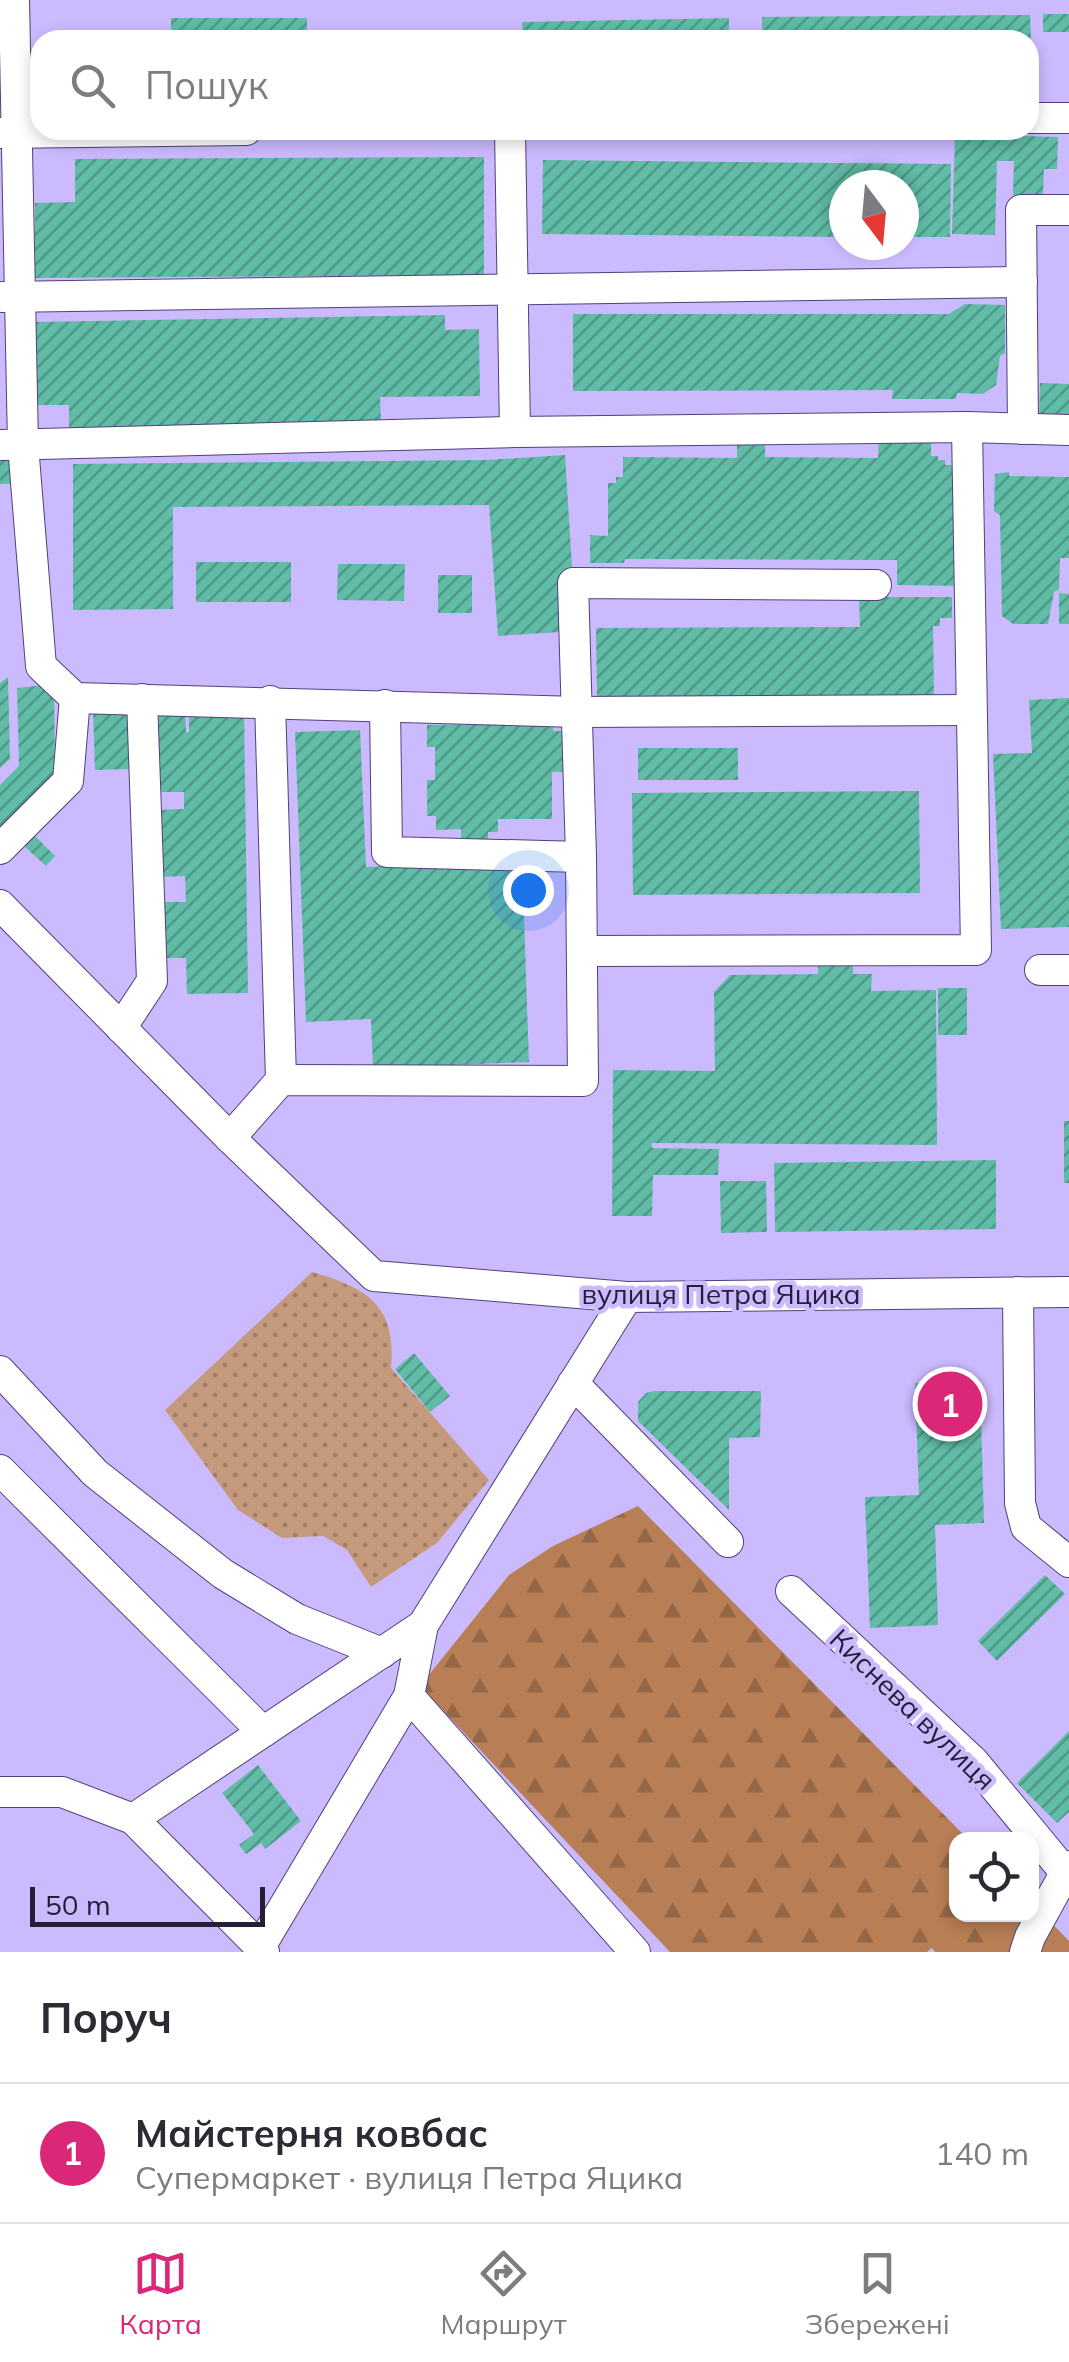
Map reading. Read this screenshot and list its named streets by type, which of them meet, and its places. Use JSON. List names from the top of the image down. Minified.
{"streets":{"street":["вулиця Петра Яцика","Киснева вулиця"]},"scale_bar":"50 m","north":"bottom","page":{"search":"Пошук","pins":"1","scale":"50 m","heading":"Поруч","list":[{"mark":"1","name":"Майстерня ковбас","note":"Супермаркет · вулиця Петра Яцика","value":"140 m"}],"nav":["Карта","Маршрут","Збережені"]}}
